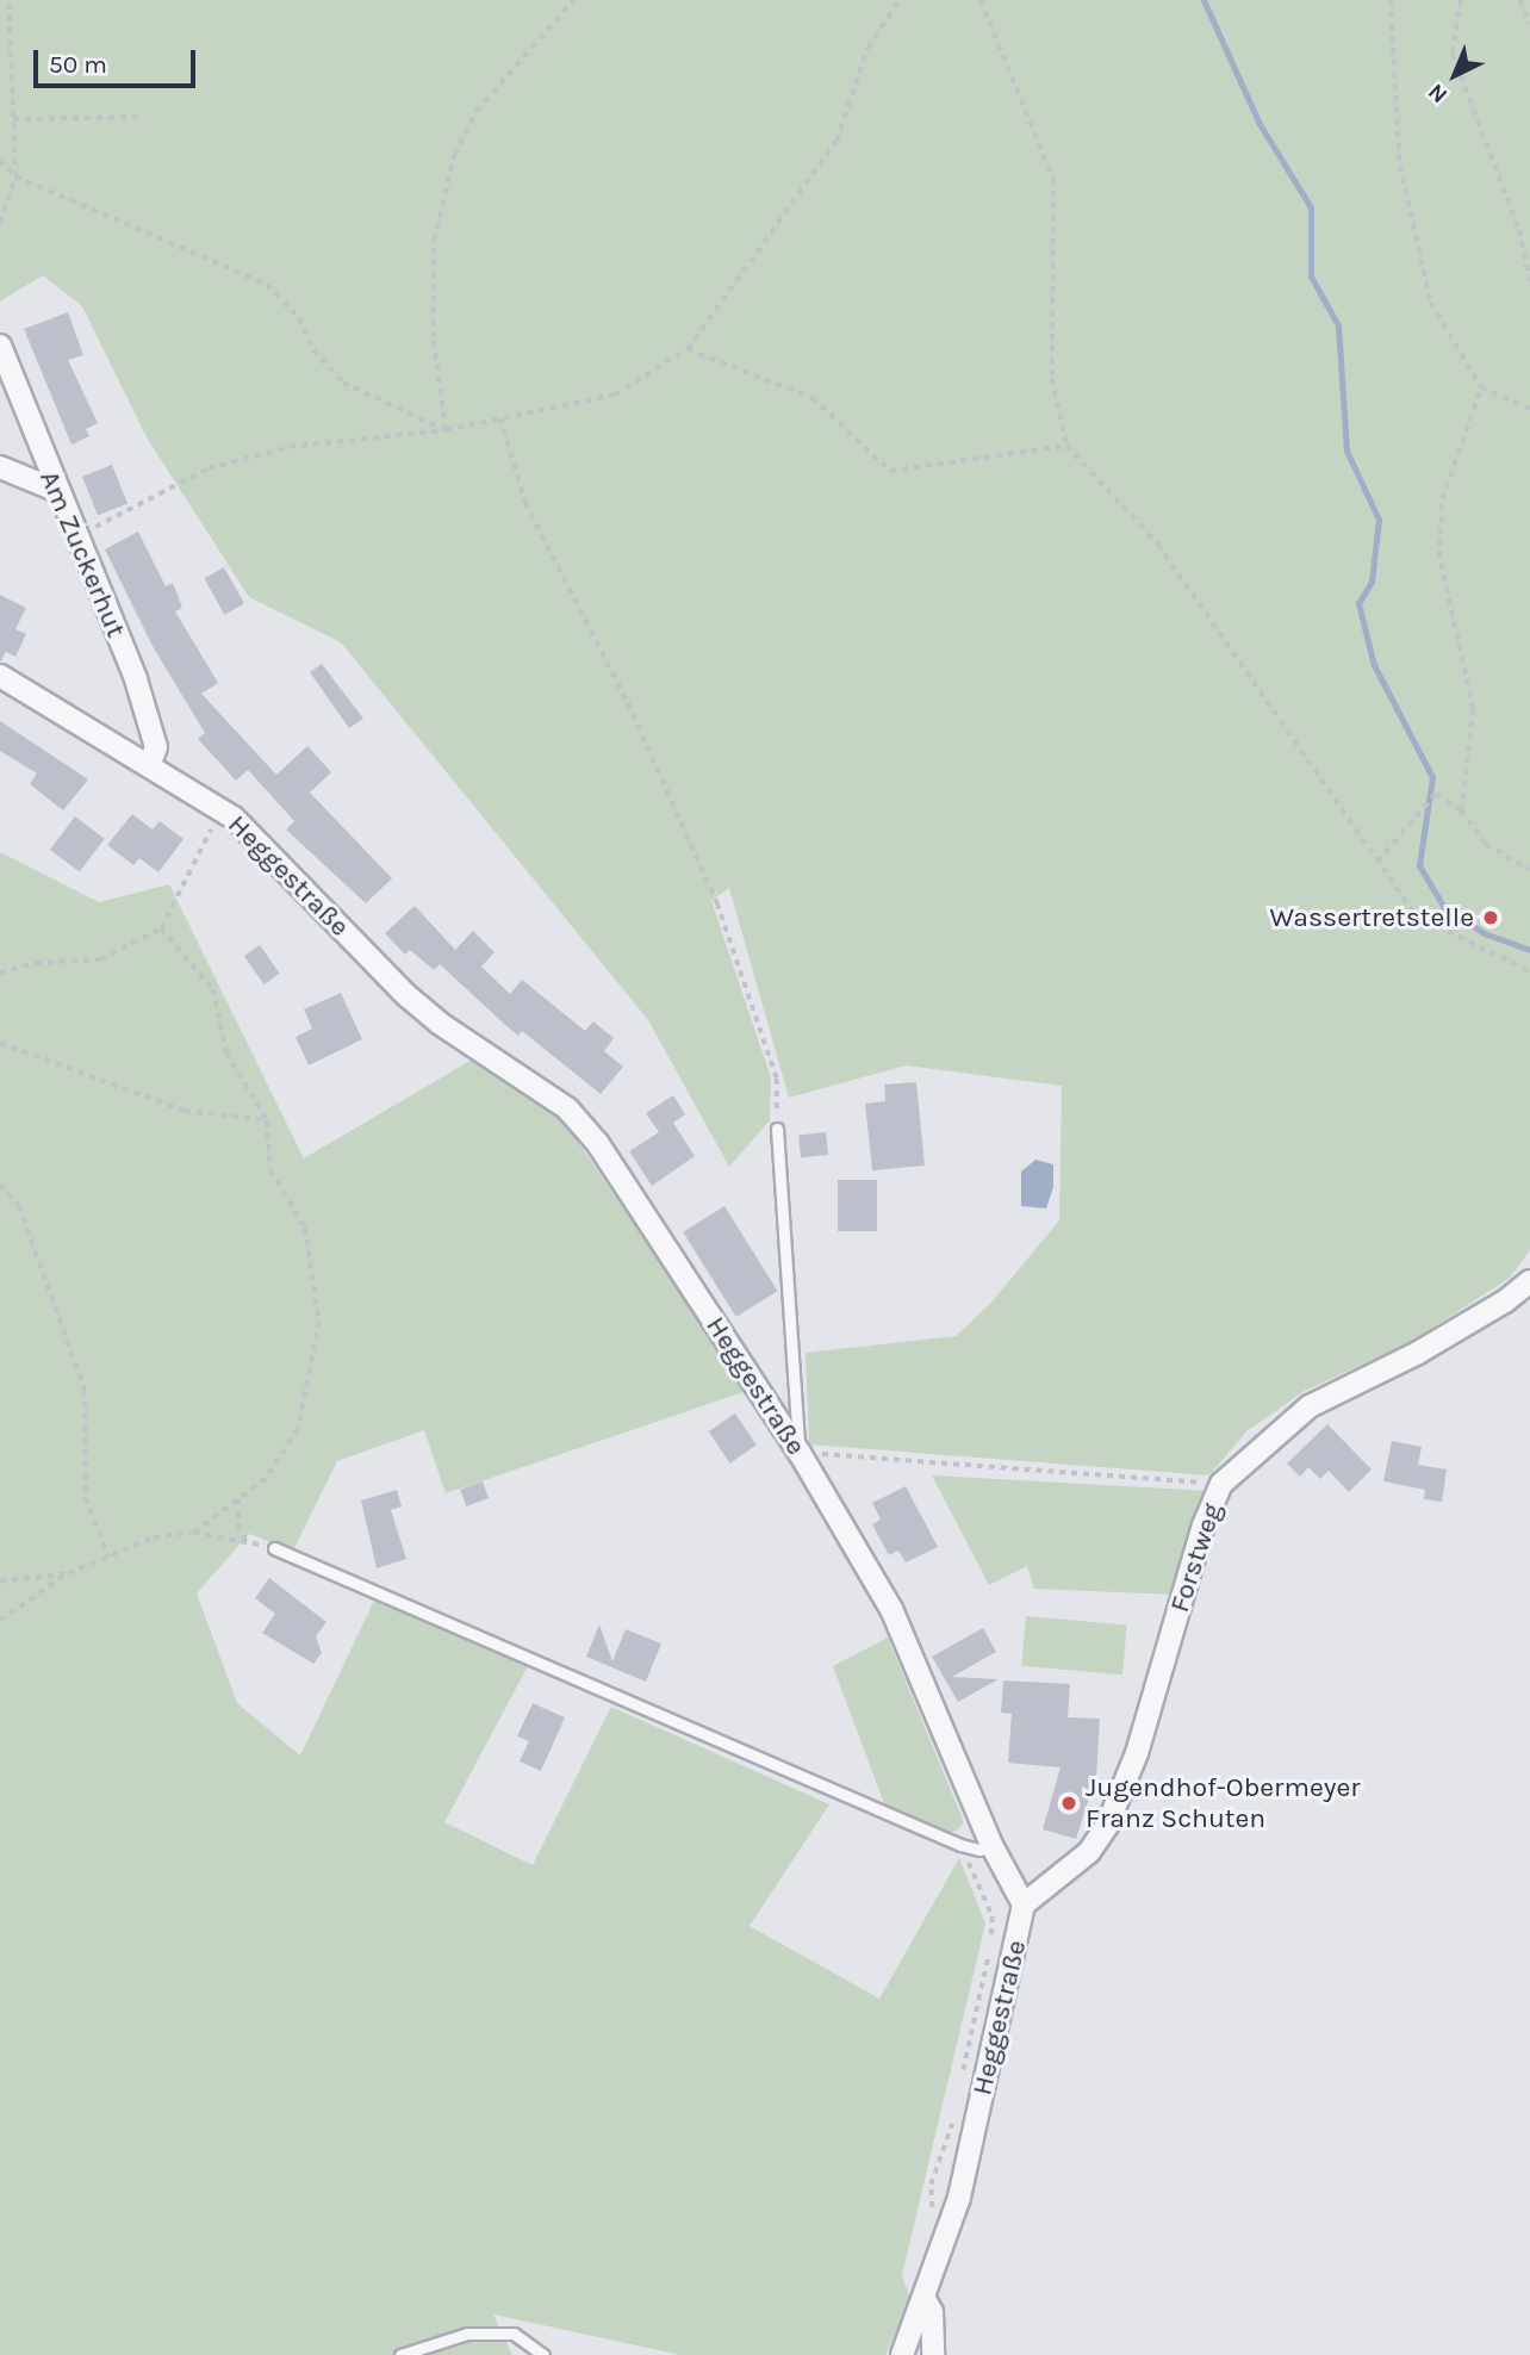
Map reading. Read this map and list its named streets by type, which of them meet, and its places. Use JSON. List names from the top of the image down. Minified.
{"streets":{"street":["Am Zuckerhut","Heggestraße","Forstweg"]},"crossings":[["Am Zuckerhut","Heggestraße"],["Heggestraße","Forstweg"]],"places":["Wassertretstelle","Jugendhof-Obermeyer Franz Schuten"],"scale_bar":"50 m","north":"bottom left"}
